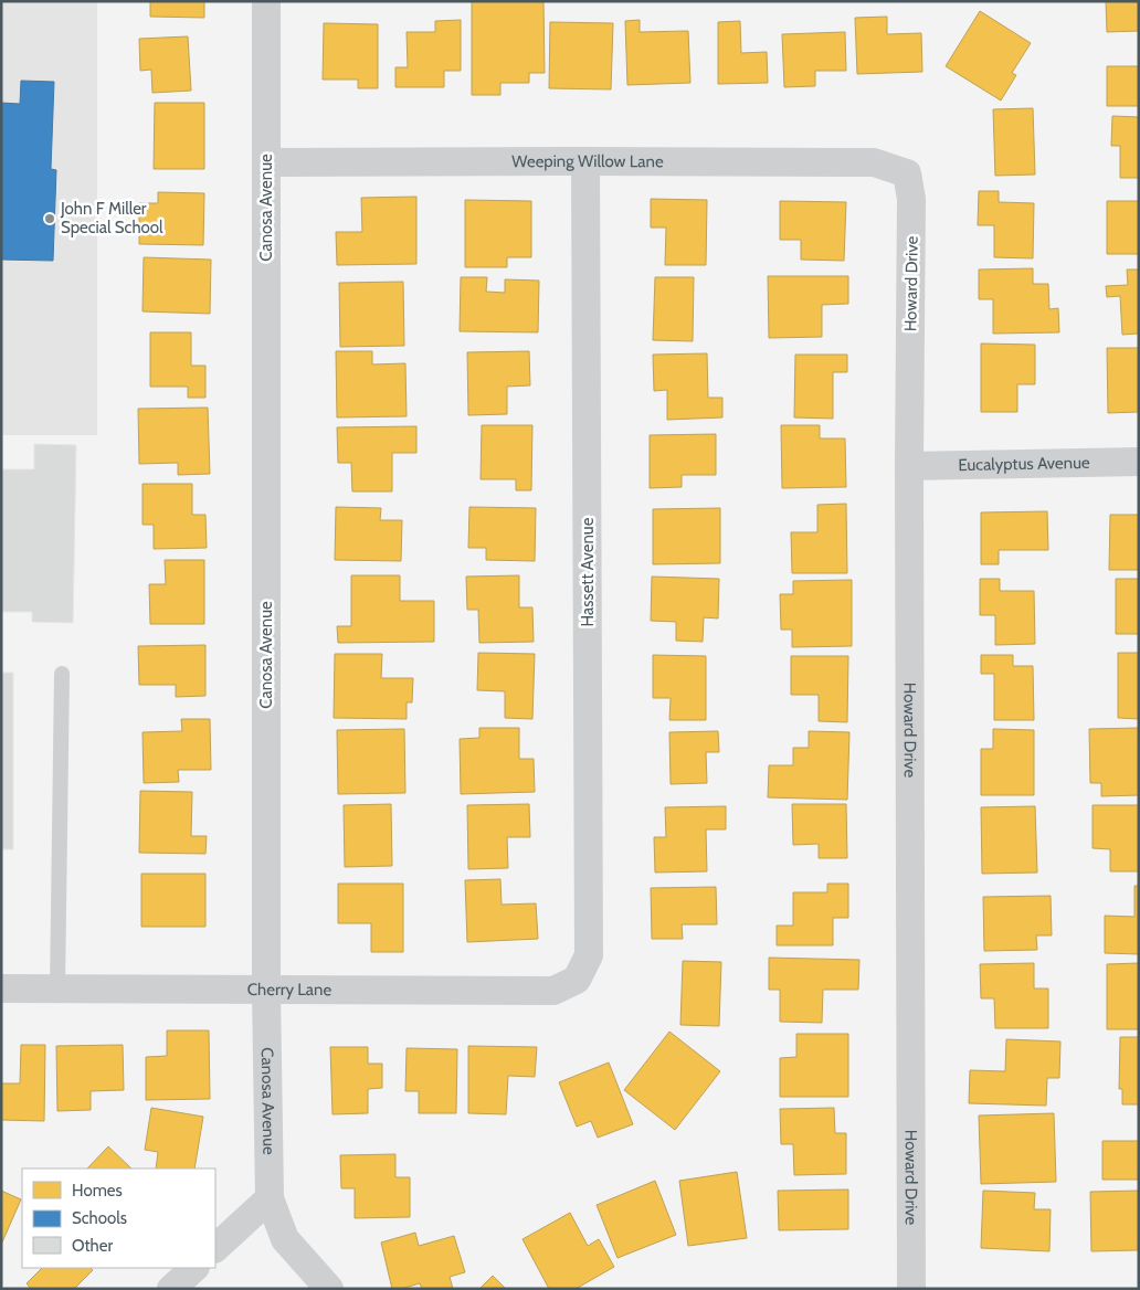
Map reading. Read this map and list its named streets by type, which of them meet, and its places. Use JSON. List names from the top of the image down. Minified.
{"streets":{"street":["Weeping Willow Lane","Canosa Avenue","Howard Drive","Eucalyptus Avenue","Hassett Avenue","Cherry Lane"]},"crossings":[["Weeping Willow Lane","Canosa Avenue"],["Weeping Willow Lane","Howard Drive"],["Weeping Willow Lane","Hassett Avenue"],["Canosa Avenue","Cherry Lane"],["Howard Drive","Eucalyptus Avenue"],["Hassett Avenue","Cherry Lane"]],"places":["John F Miller Special School"],"legend":["Homes","Schools","Other"]}
